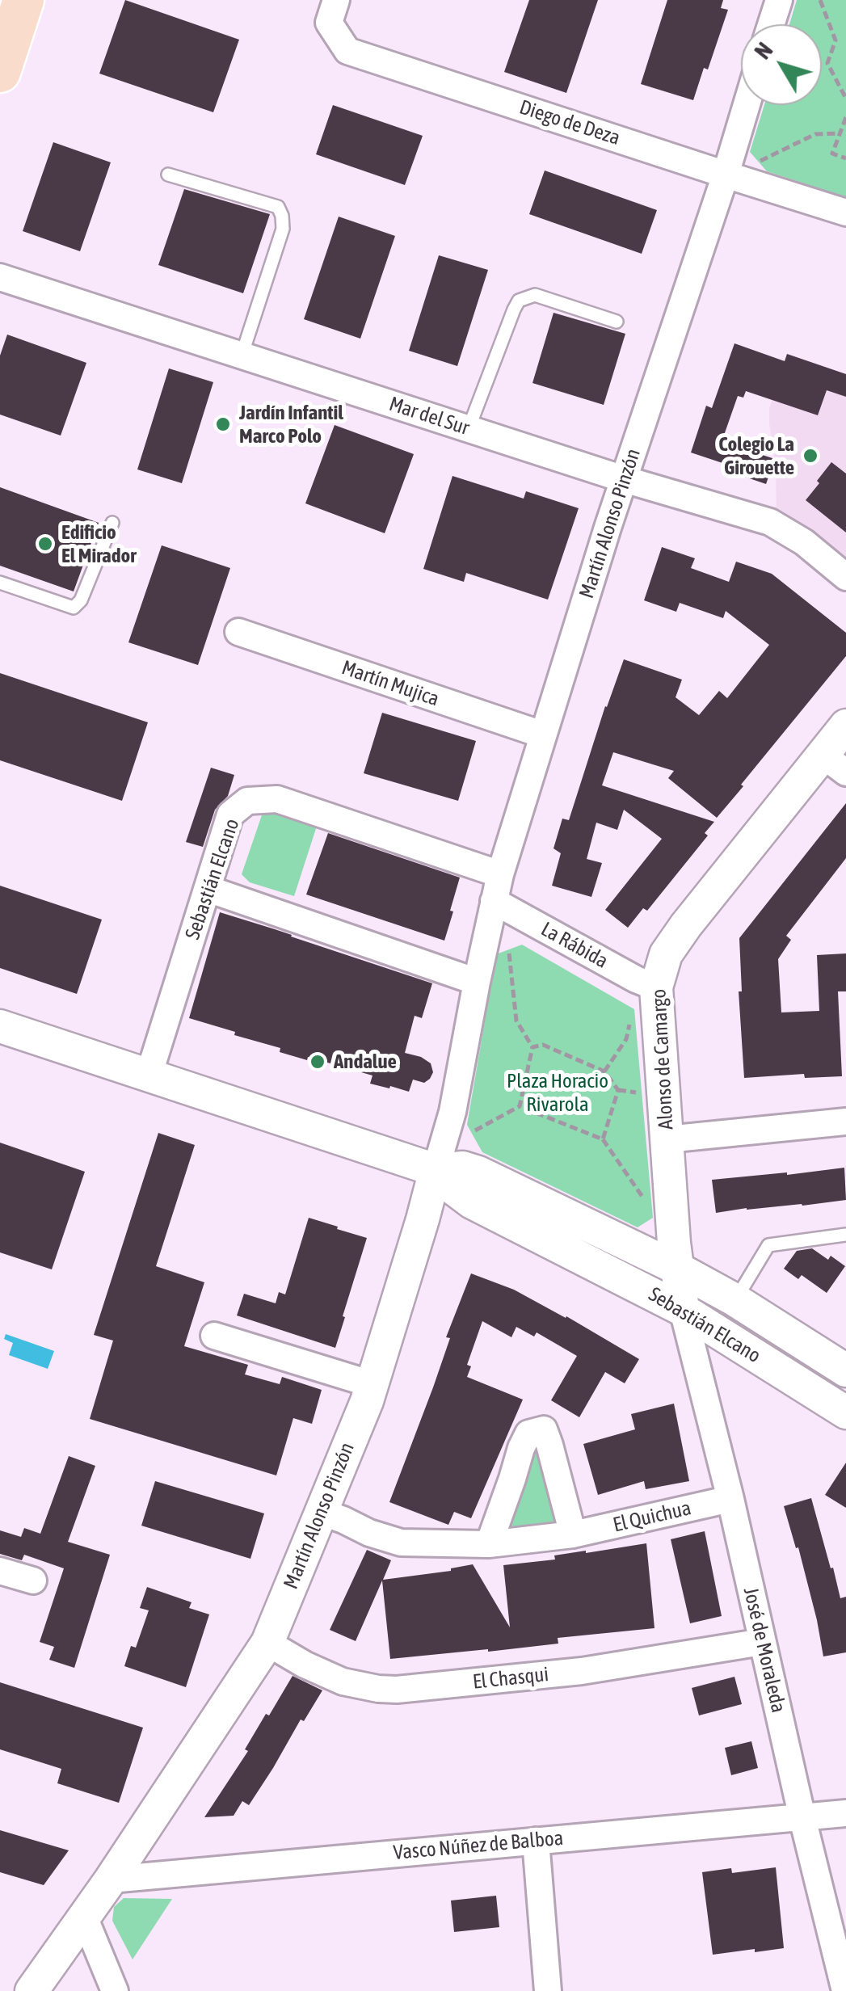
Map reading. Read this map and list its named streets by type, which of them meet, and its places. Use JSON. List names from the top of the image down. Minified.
{"streets":{"street":["Diego de Deza","Mar del Sur","Martín Alonso Pinzón","Martín Mujica","Sebastián Elcano","La Rábida","Alonso de Camargo","El Quichua","José de Moraleda","El Chasqui","Vasco Núñez de Balboa"]},"crossings":[["Diego de Deza","Martín Alonso Pinzón"],["Mar del Sur","Martín Alonso Pinzón"],["Martín Alonso Pinzón","Martín Mujica"],["Martín Alonso Pinzón","Sebastián Elcano"],["Martín Alonso Pinzón","La Rábida"],["Martín Alonso Pinzón","El Quichua"],["Martín Alonso Pinzón","El Chasqui"],["Martín Alonso Pinzón","Vasco Núñez de Balboa"],["Sebastián Elcano","Alonso de Camargo"],["Sebastián Elcano","José de Moraleda"],["La Rábida","Alonso de Camargo"],["Alonso de Camargo","José de Moraleda"],["El Quichua","José de Moraleda"],["José de Moraleda","El Chasqui"],["José de Moraleda","Vasco Núñez de Balboa"]],"parks":["Plaza Horacio Rivarola"],"places":["Jardín Infantil Marco Polo","Colegio La Girouette","Edificio El Mirador","Andalue"],"north":"top left"}
